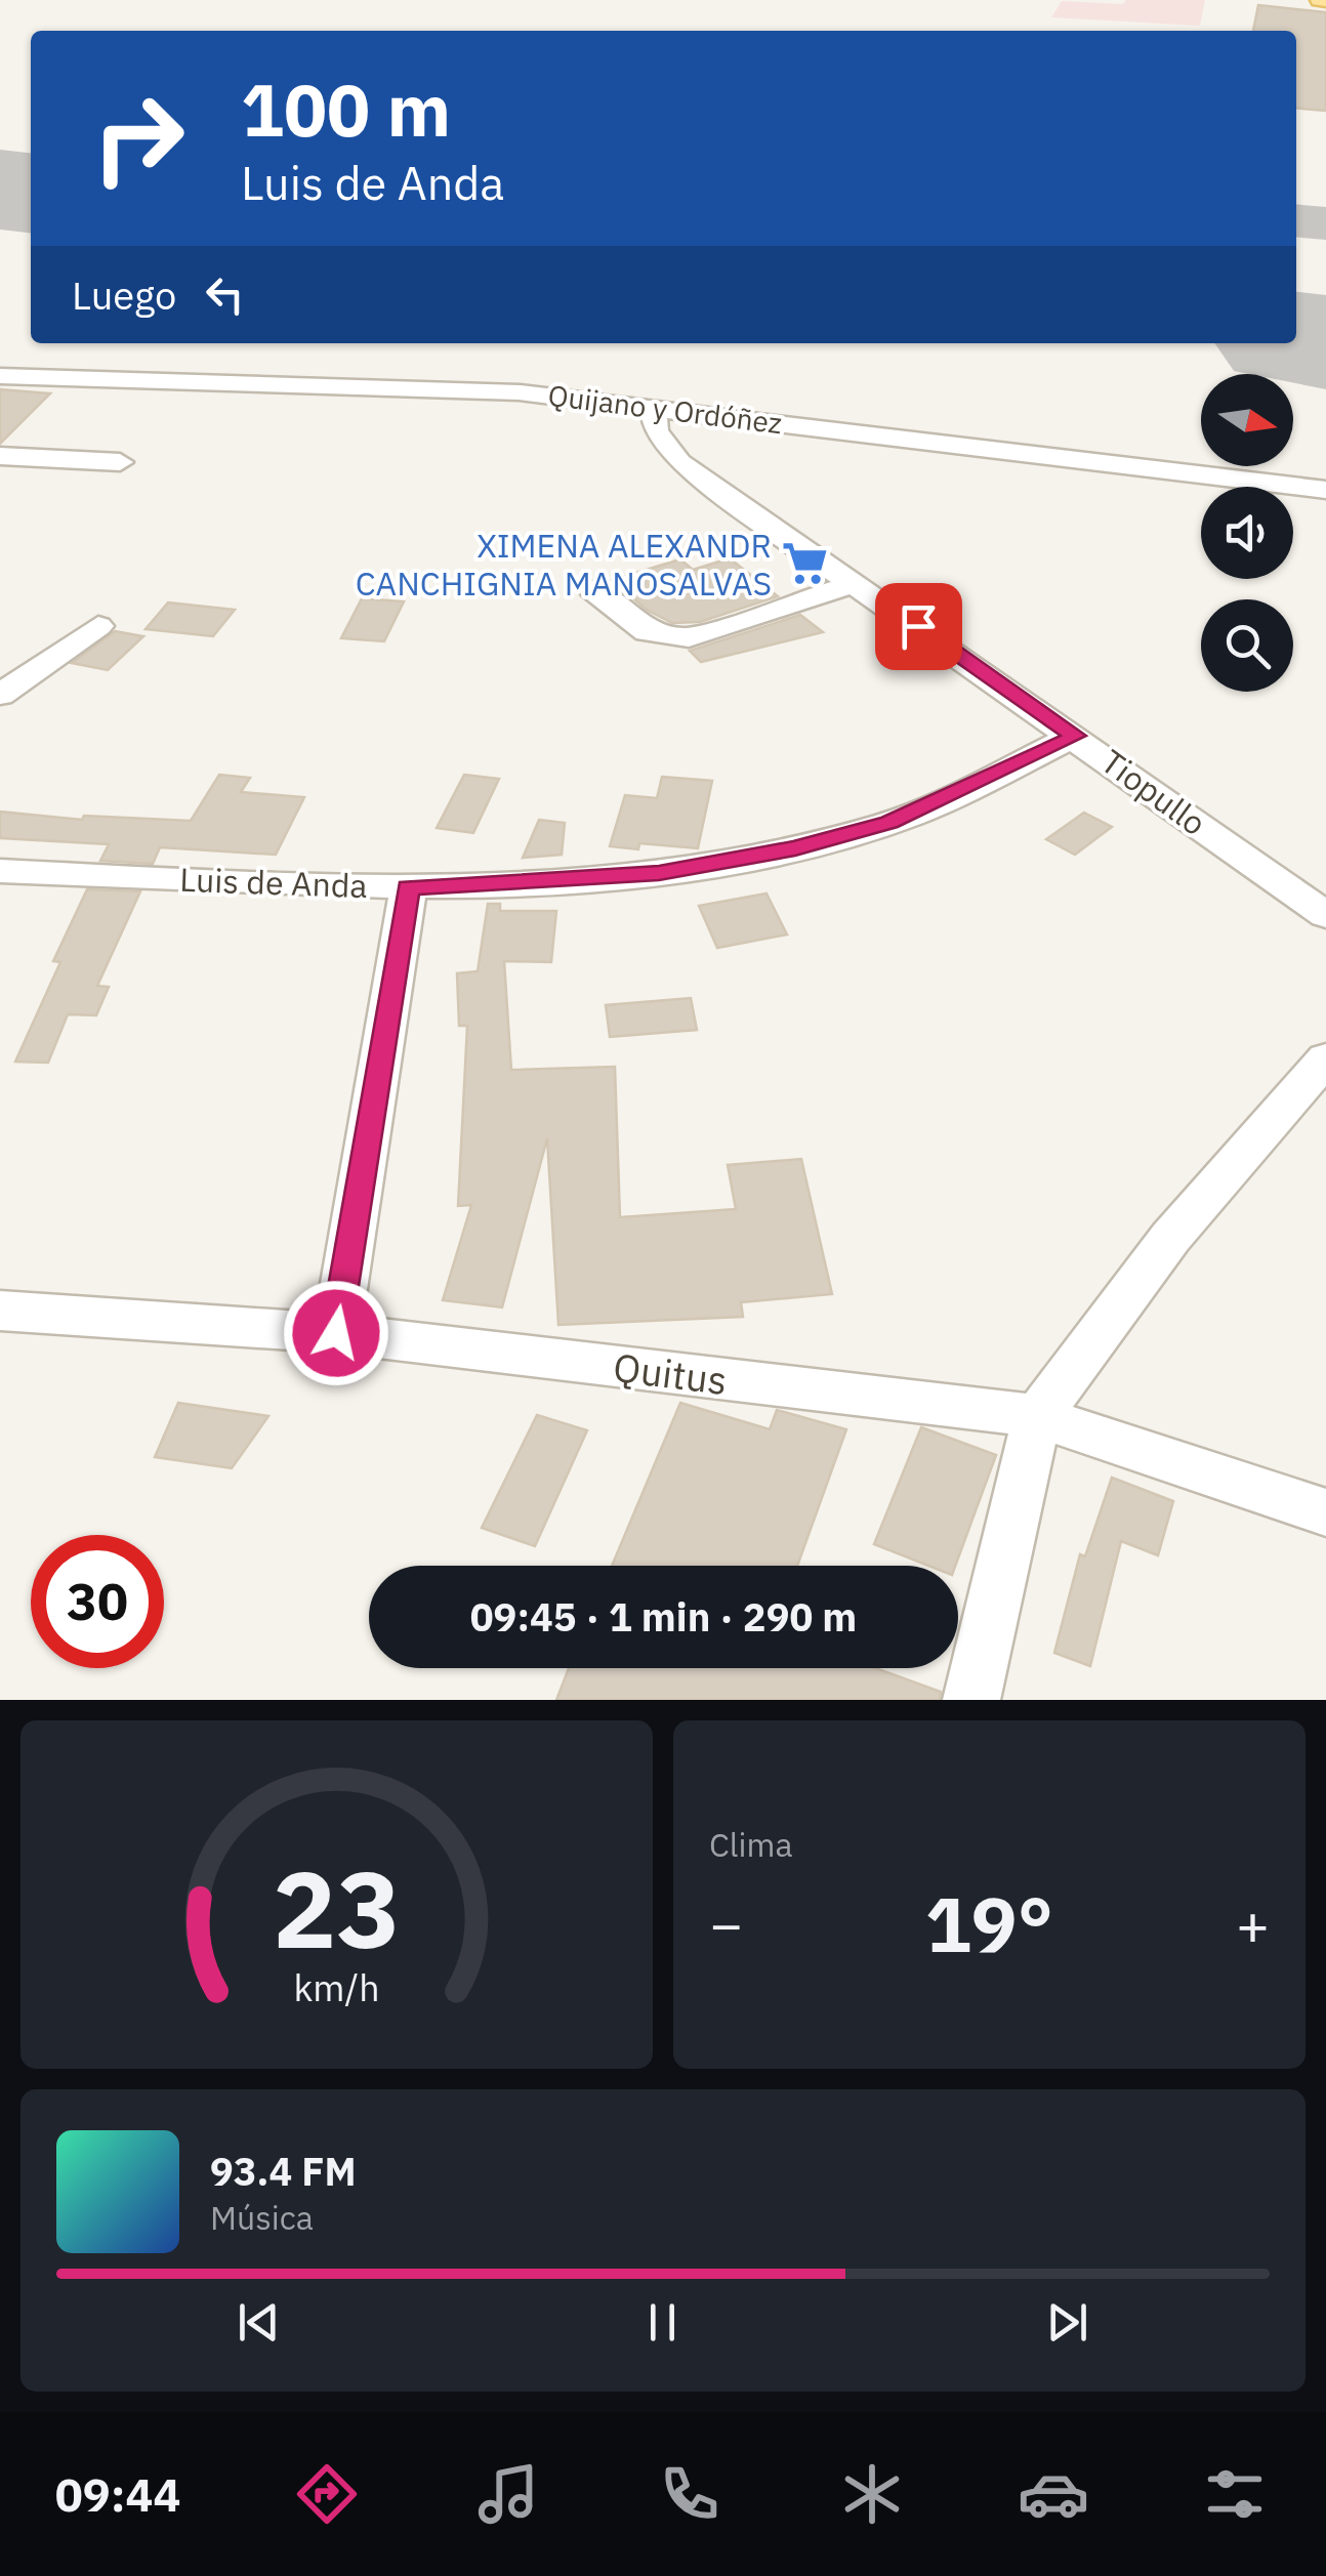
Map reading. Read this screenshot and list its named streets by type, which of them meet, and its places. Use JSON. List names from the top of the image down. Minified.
{"streets":{"street":["Quijano y Ordóñez","Tiopullo","Luis de Anda","Quitus"]},"crossings":[["Quijano y Ordóñez","Tiopullo"],["Tiopullo","Luis de Anda"]],"places":{"supermarket":["XIMENA ALEXANDR CANCHIGNIA MANOSALVAS"]},"north":"right","page":{"turn":["100 m","Luis de Anda"],"then":"Luego","limit":"30","trip":"09:45 · 1 min · 290 m","tile":"Clima","heat":["−","19°","+"],"song":["93.4 FM","Música"],"tabs":"09:44","gauge":["23","km/h"]}}
